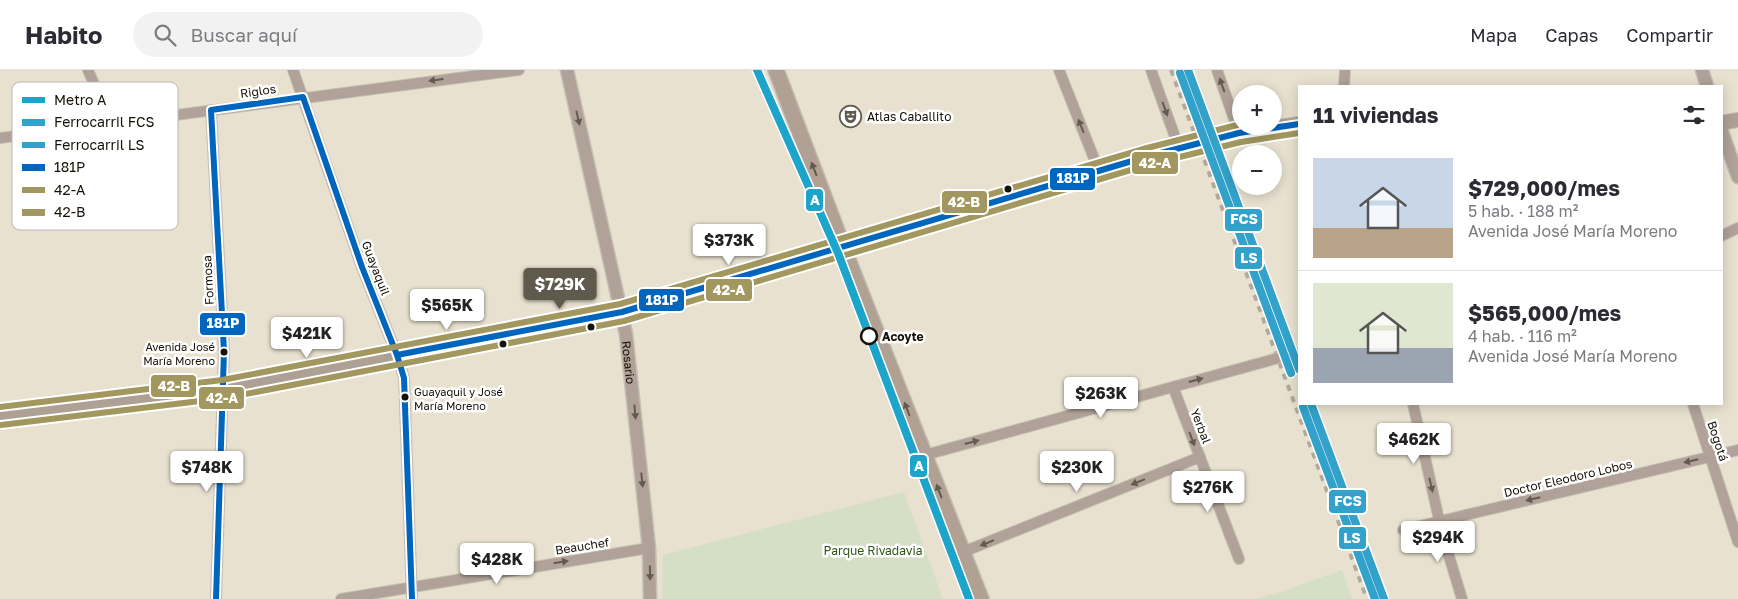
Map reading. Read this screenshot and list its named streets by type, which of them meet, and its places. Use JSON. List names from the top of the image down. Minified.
{"streets":{"street":["Riglos","Guayaquil","Formosa","Rosario","Yerbal","Bogotá","Doctor Eleodoro Lobos","Beauchef"]},"crossings":[["Riglos","Guayaquil"],["Riglos","Formosa"],["Guayaquil","Beauchef"],["Rosario","Beauchef"],["Bogotá","Doctor Eleodoro Lobos"]],"one_way":["Riglos","Rosario","Yerbal","Doctor Eleodoro Lobos","Beauchef"],"parks":["Parque Rivadavia"],"places":{"theatre":["Atlas Caballito"],"other":["Acoyte","Avenida José María Moreno","Guayaquil y José María Moreno"]},"lines":["metro line A","rail line FCS","rail line LS","transit line 181P","transit line 42-B","transit line 42-A"],"legend":["Metro A","Ferrocarril FCS","Ferrocarril LS","181P","42-A","42-B"],"page":{"header":"Habito","search":"Buscar aquí","nav":["Mapa","Capas","Compartir"],"map_buttons":["+","−"],"heading":"11 viviendas","list":[{"name":"$729,000/mes","note":"5 hab. · 188 m² · Avenida José María Moreno"},{"name":"$565,000/mes","note":"4 hab. · 116 m² · Avenida José María Moreno"}],"price":["$373K","$729K","$565K","$421K","$263K","$462K","$748K","$230K","$276K","$294K","$428K"]}}
